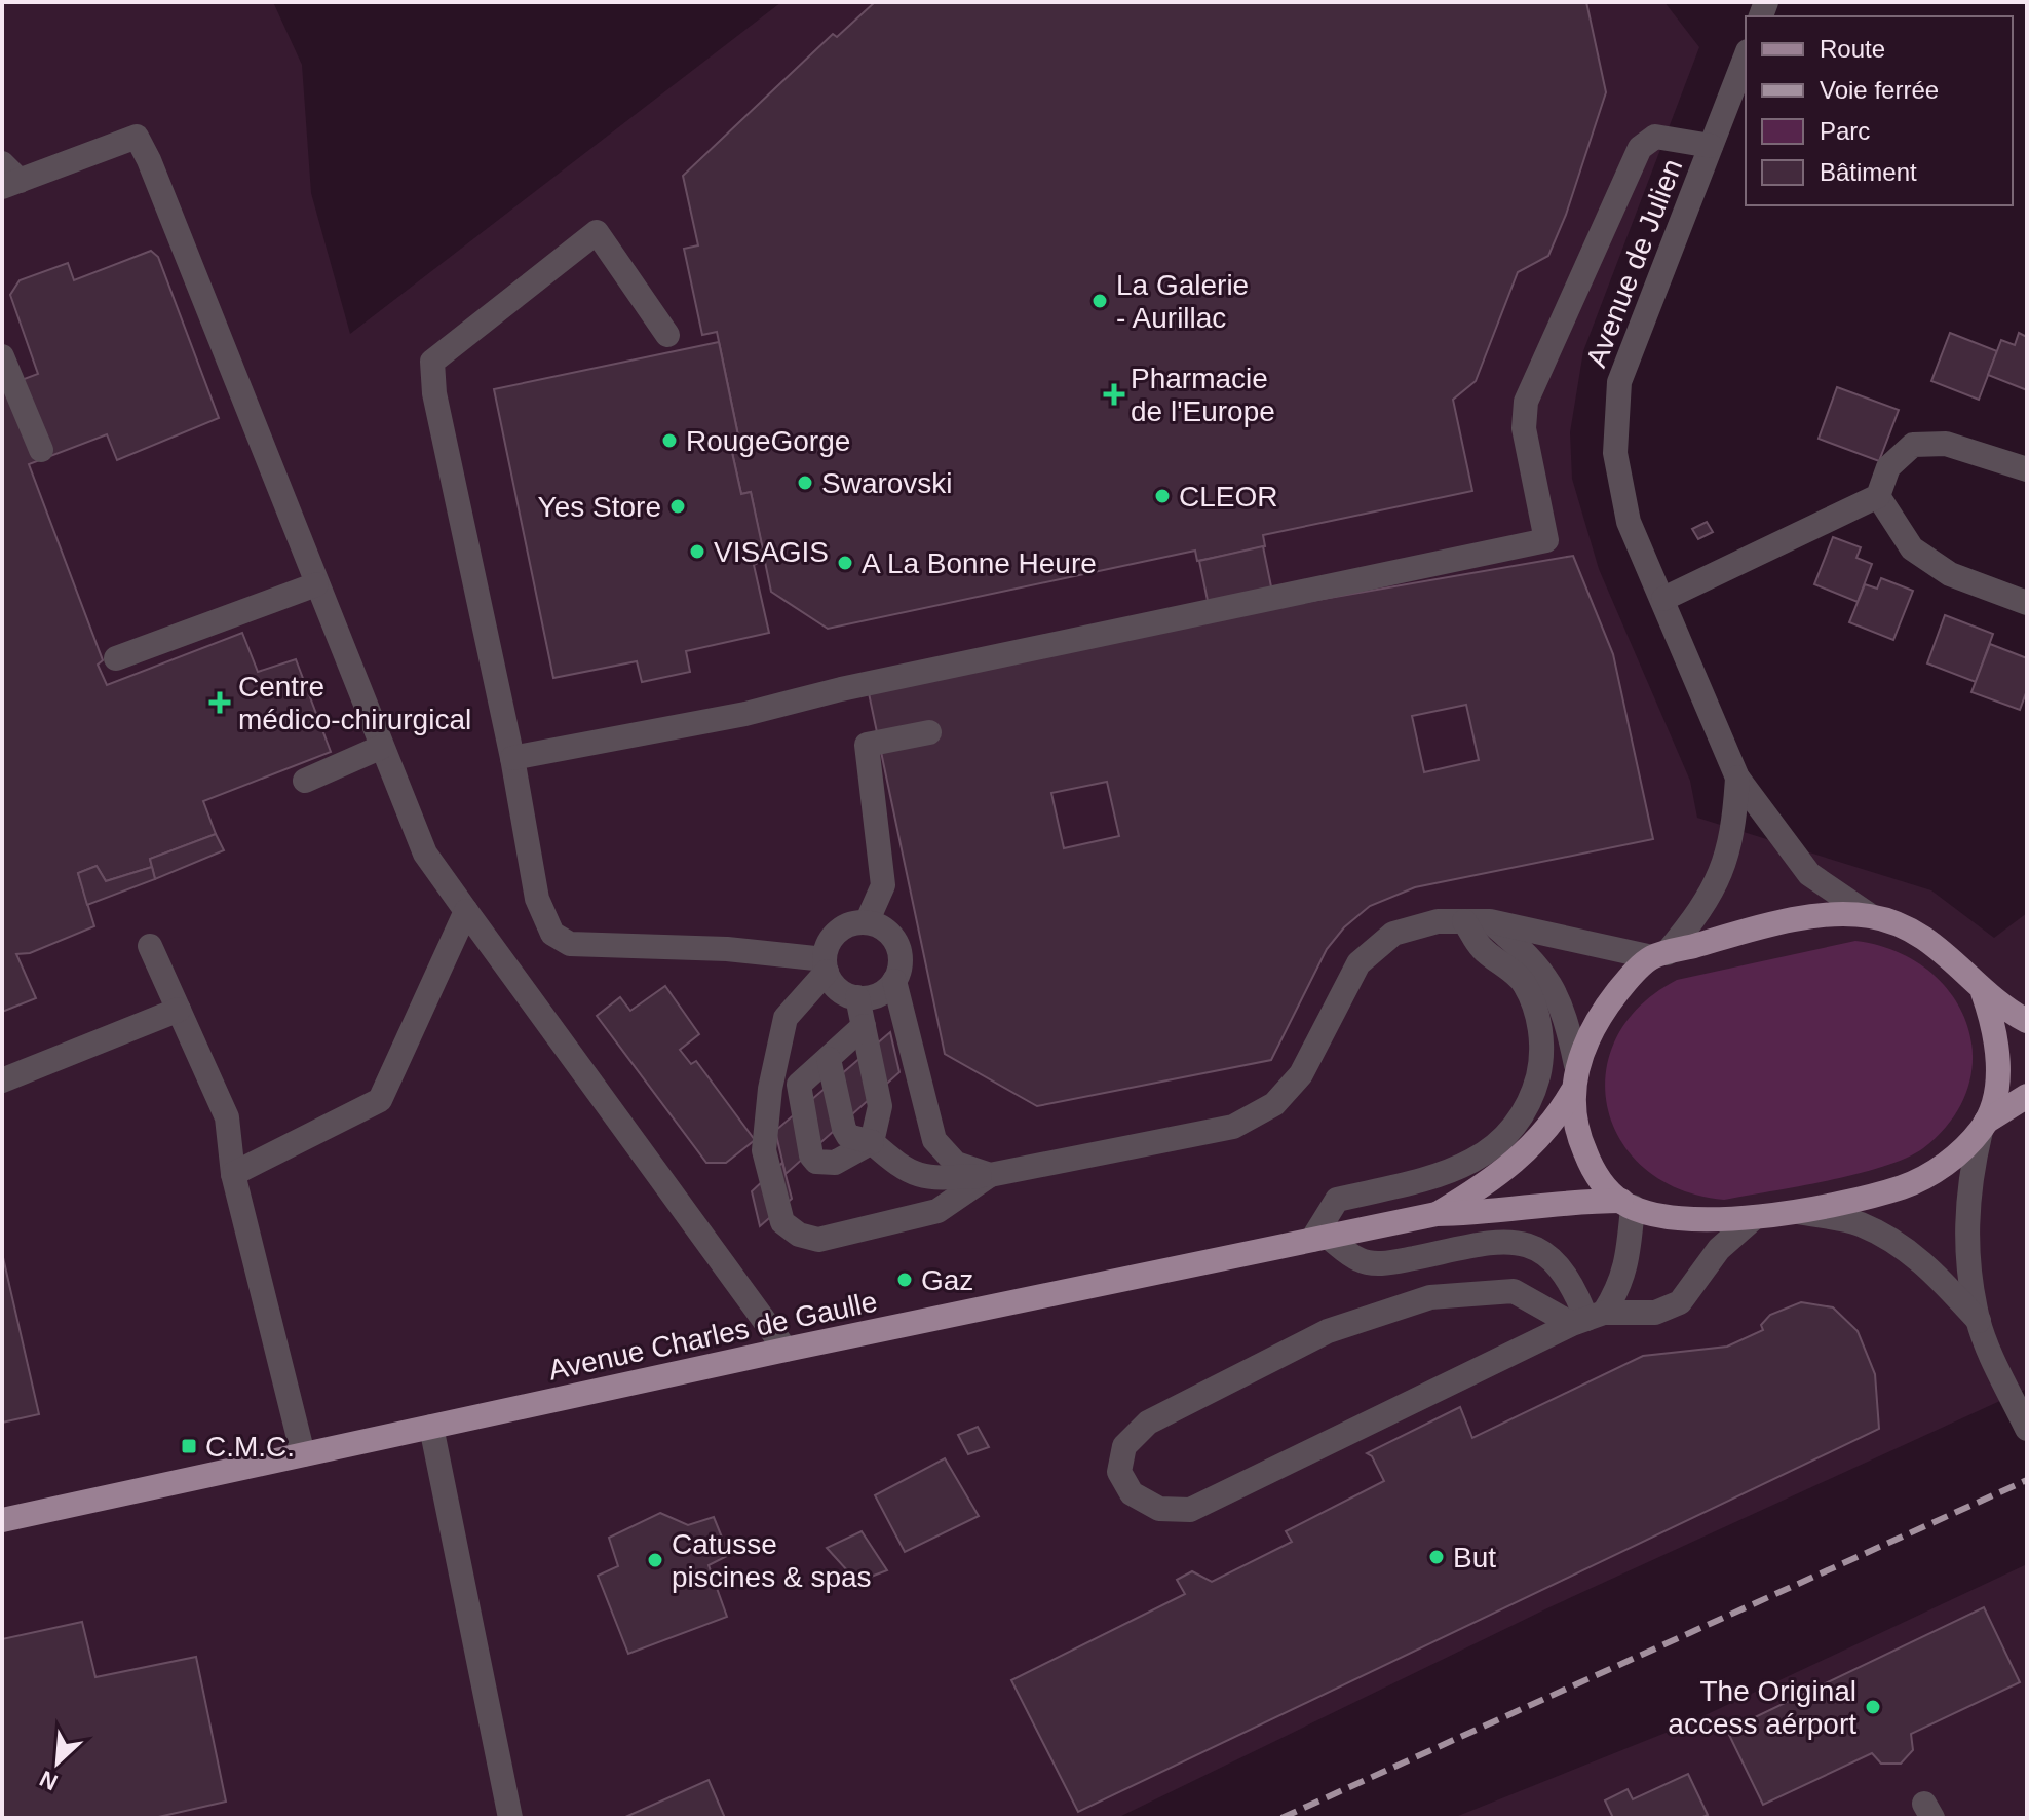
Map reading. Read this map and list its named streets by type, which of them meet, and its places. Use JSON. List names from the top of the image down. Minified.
{"streets":{"main road":["Avenue Charles de Gaulle"],"street":["Avenue de Julien"]},"places":{"other":["La Galerie - Aurillac","RougeGorge","Swarovski","CLEOR","Yes Store","VISAGIS","A La Bonne Heure","Gaz","But","Catusse piscines & spas","The Original access aérport"],"health":["Pharmacie de l'Europe","Centre médico-chirurgical"],"transit":["C.M.C."]},"legend":["Route","Voie ferrée","Parc","Bâtiment"],"north":"bottom left"}
